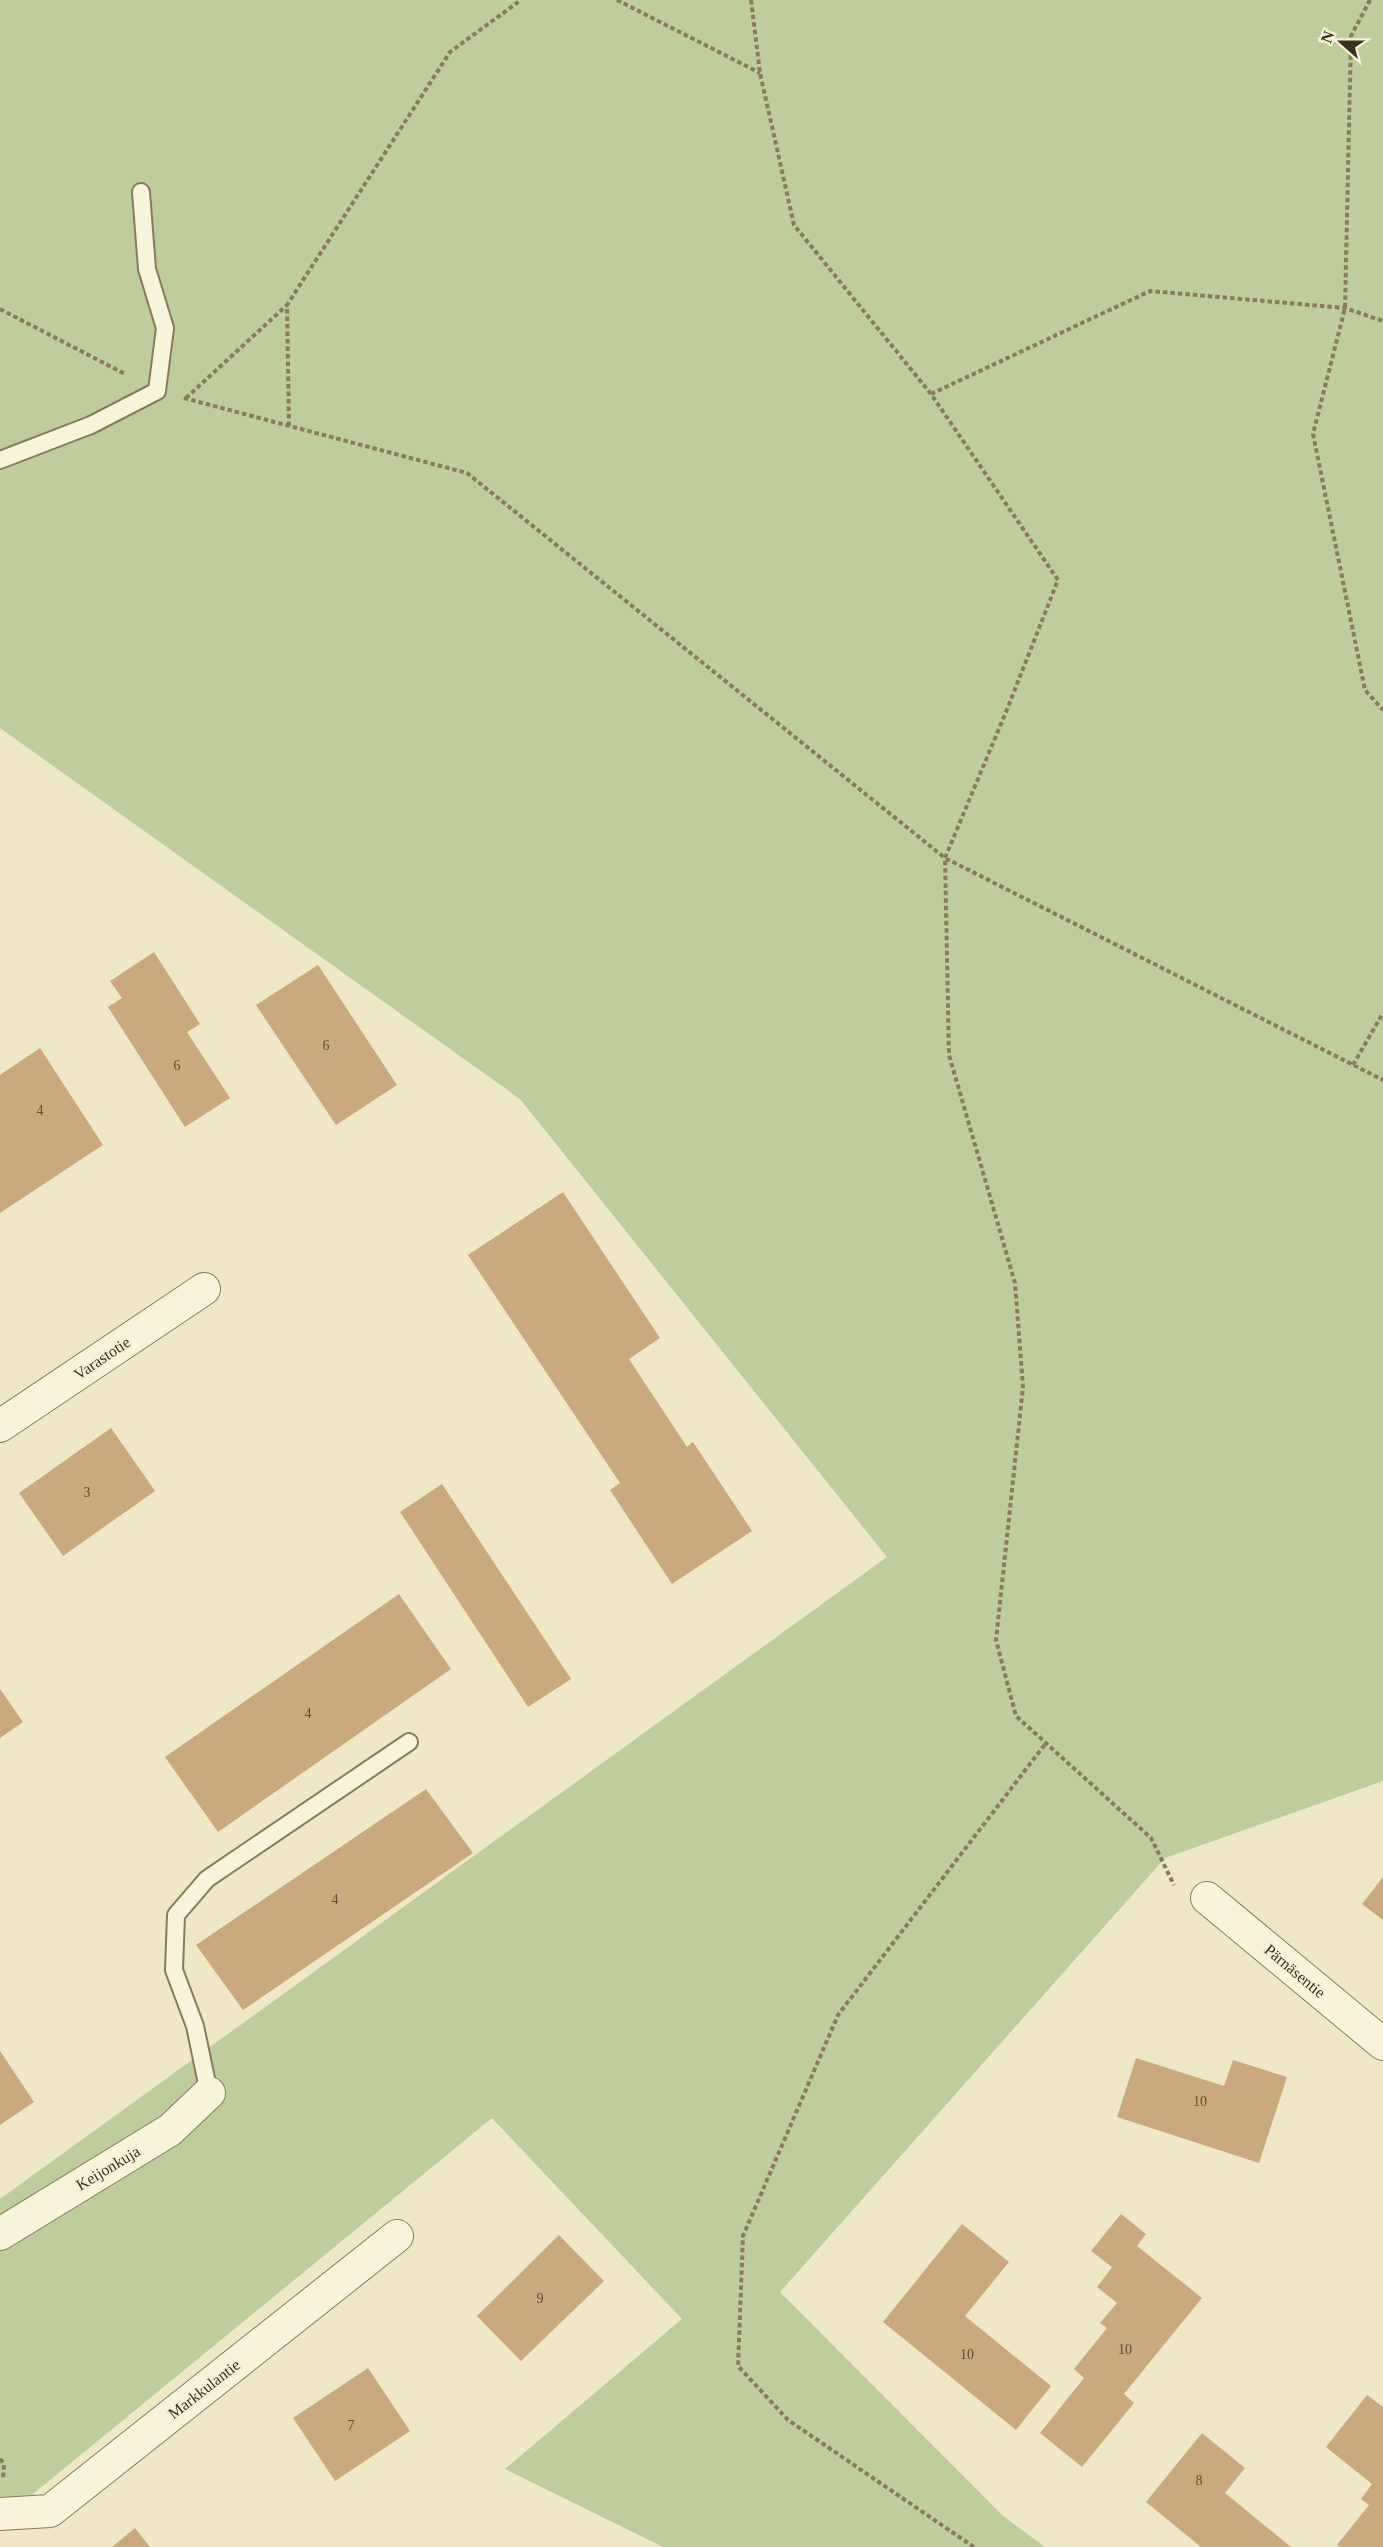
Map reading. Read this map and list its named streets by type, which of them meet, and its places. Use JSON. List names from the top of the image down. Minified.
{"streets":{"street":["Varastotie","Pärnäsentie","Keijonkuja","Markkulantie"]},"house_numbers":["6","6","4","3","4","4","10","9","10","10","7","8"],"north":"left"}
